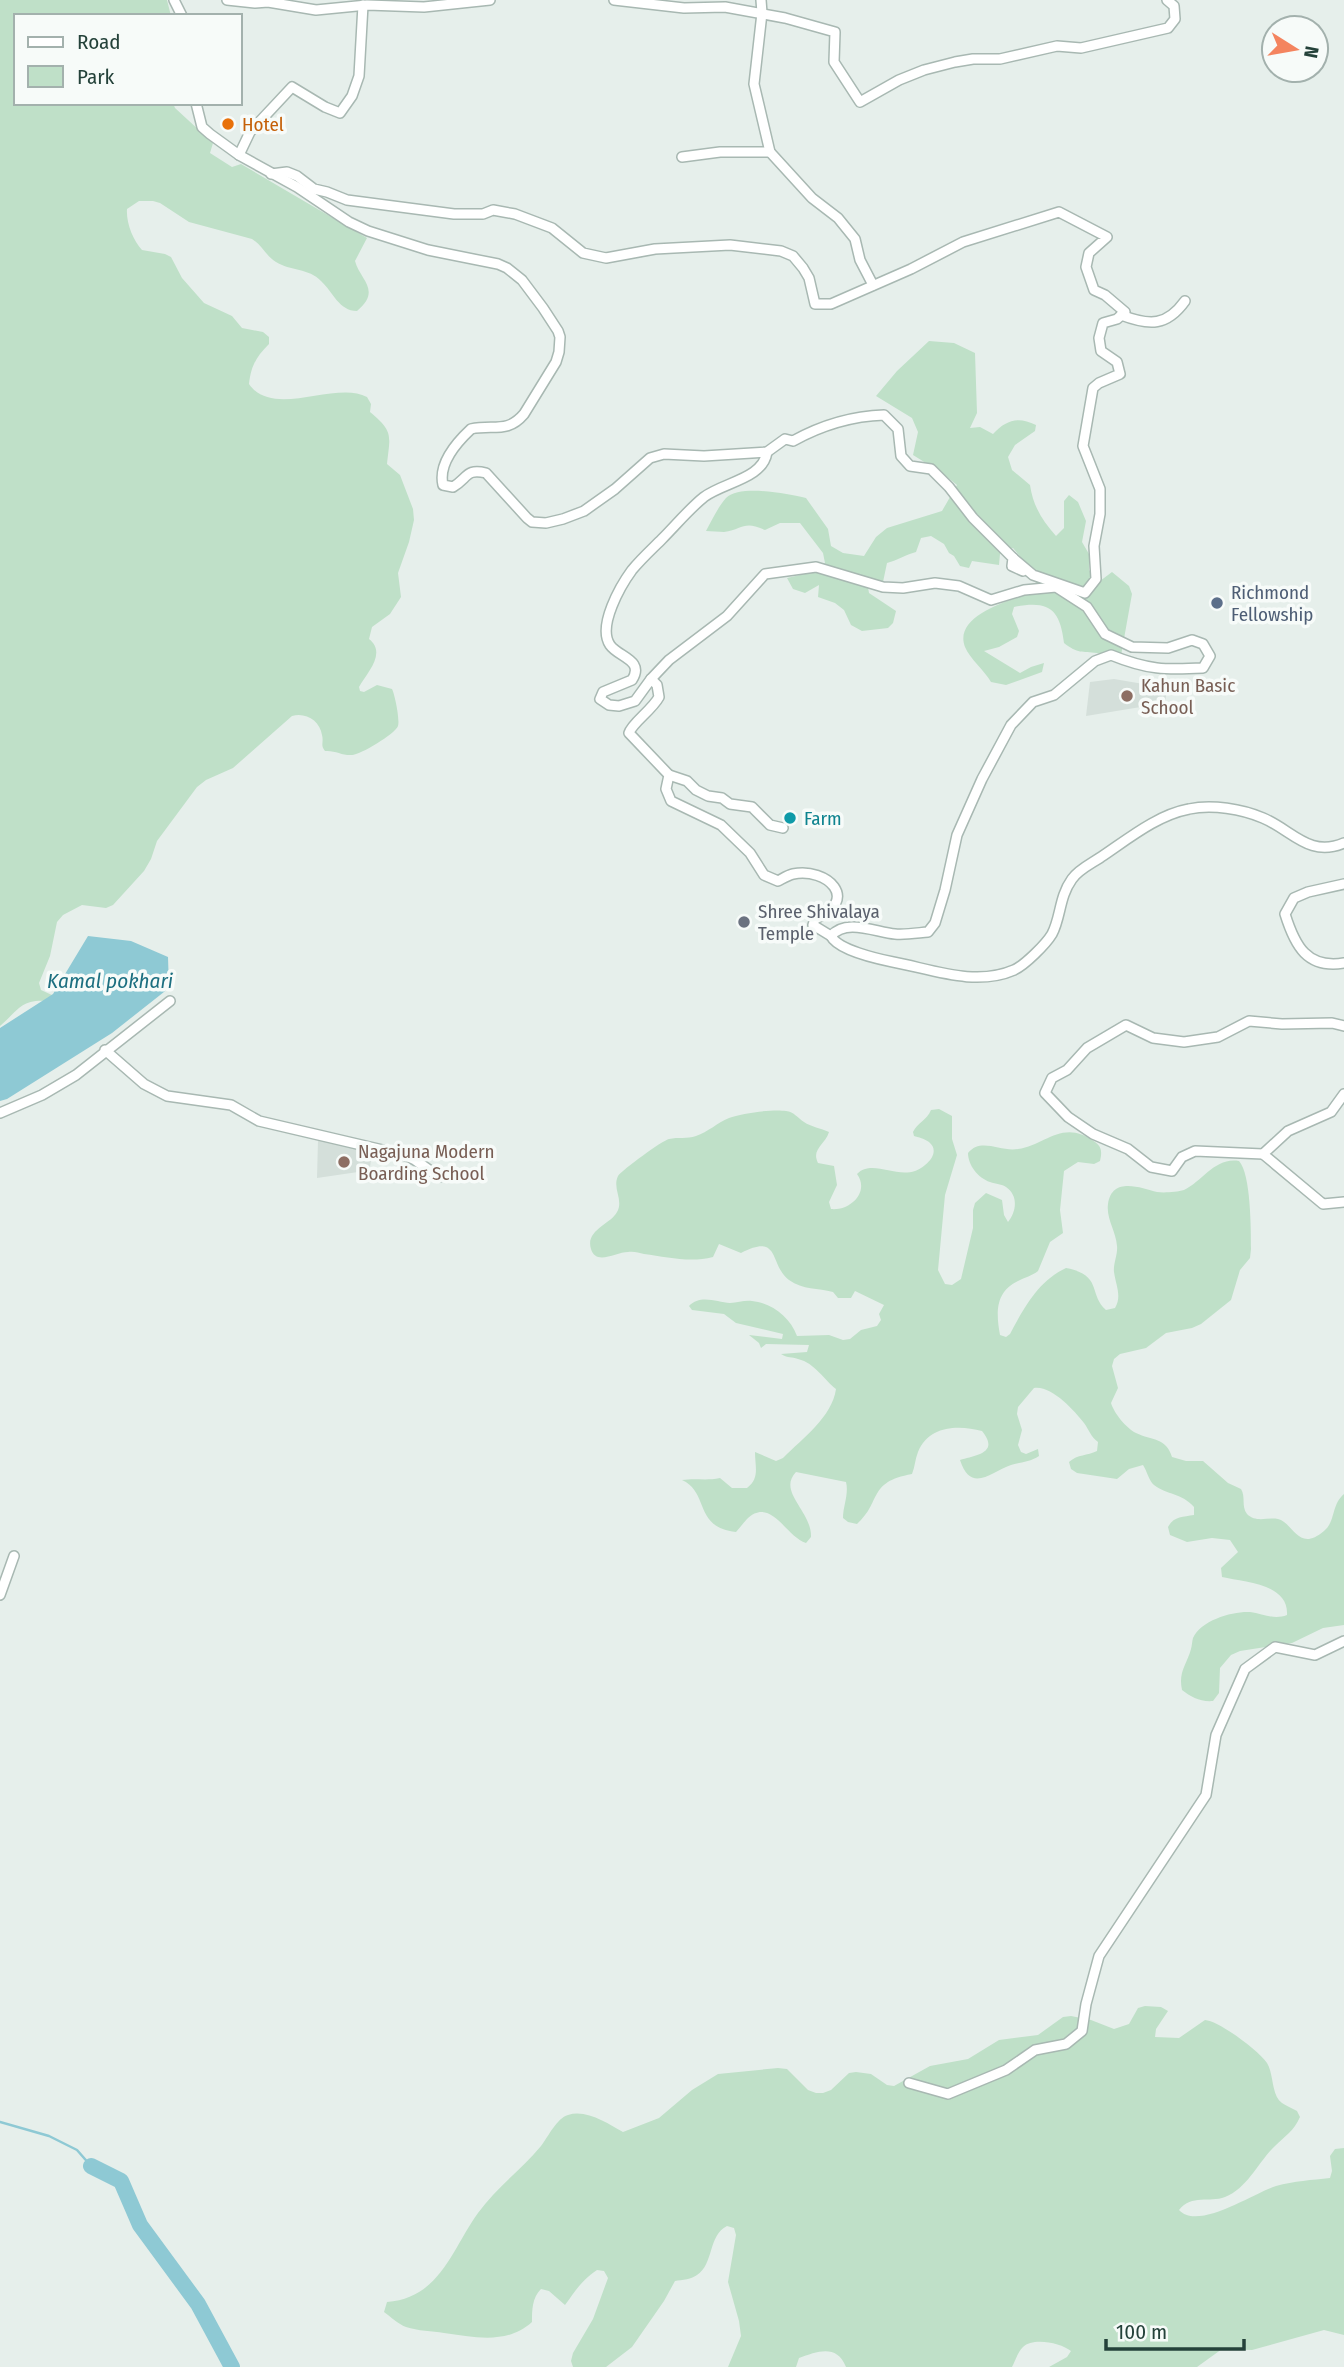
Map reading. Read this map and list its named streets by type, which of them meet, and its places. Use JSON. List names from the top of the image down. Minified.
{"water":["Kamal pokhari"],"places":["Hotel","Richmond Fellowship","Kahun Basic School","Farm","Shree Shivalaya Temple","Nagajuna Modern Boarding School"],"legend":["Road","Park"],"scale_bar":"100 m","north":"right"}
